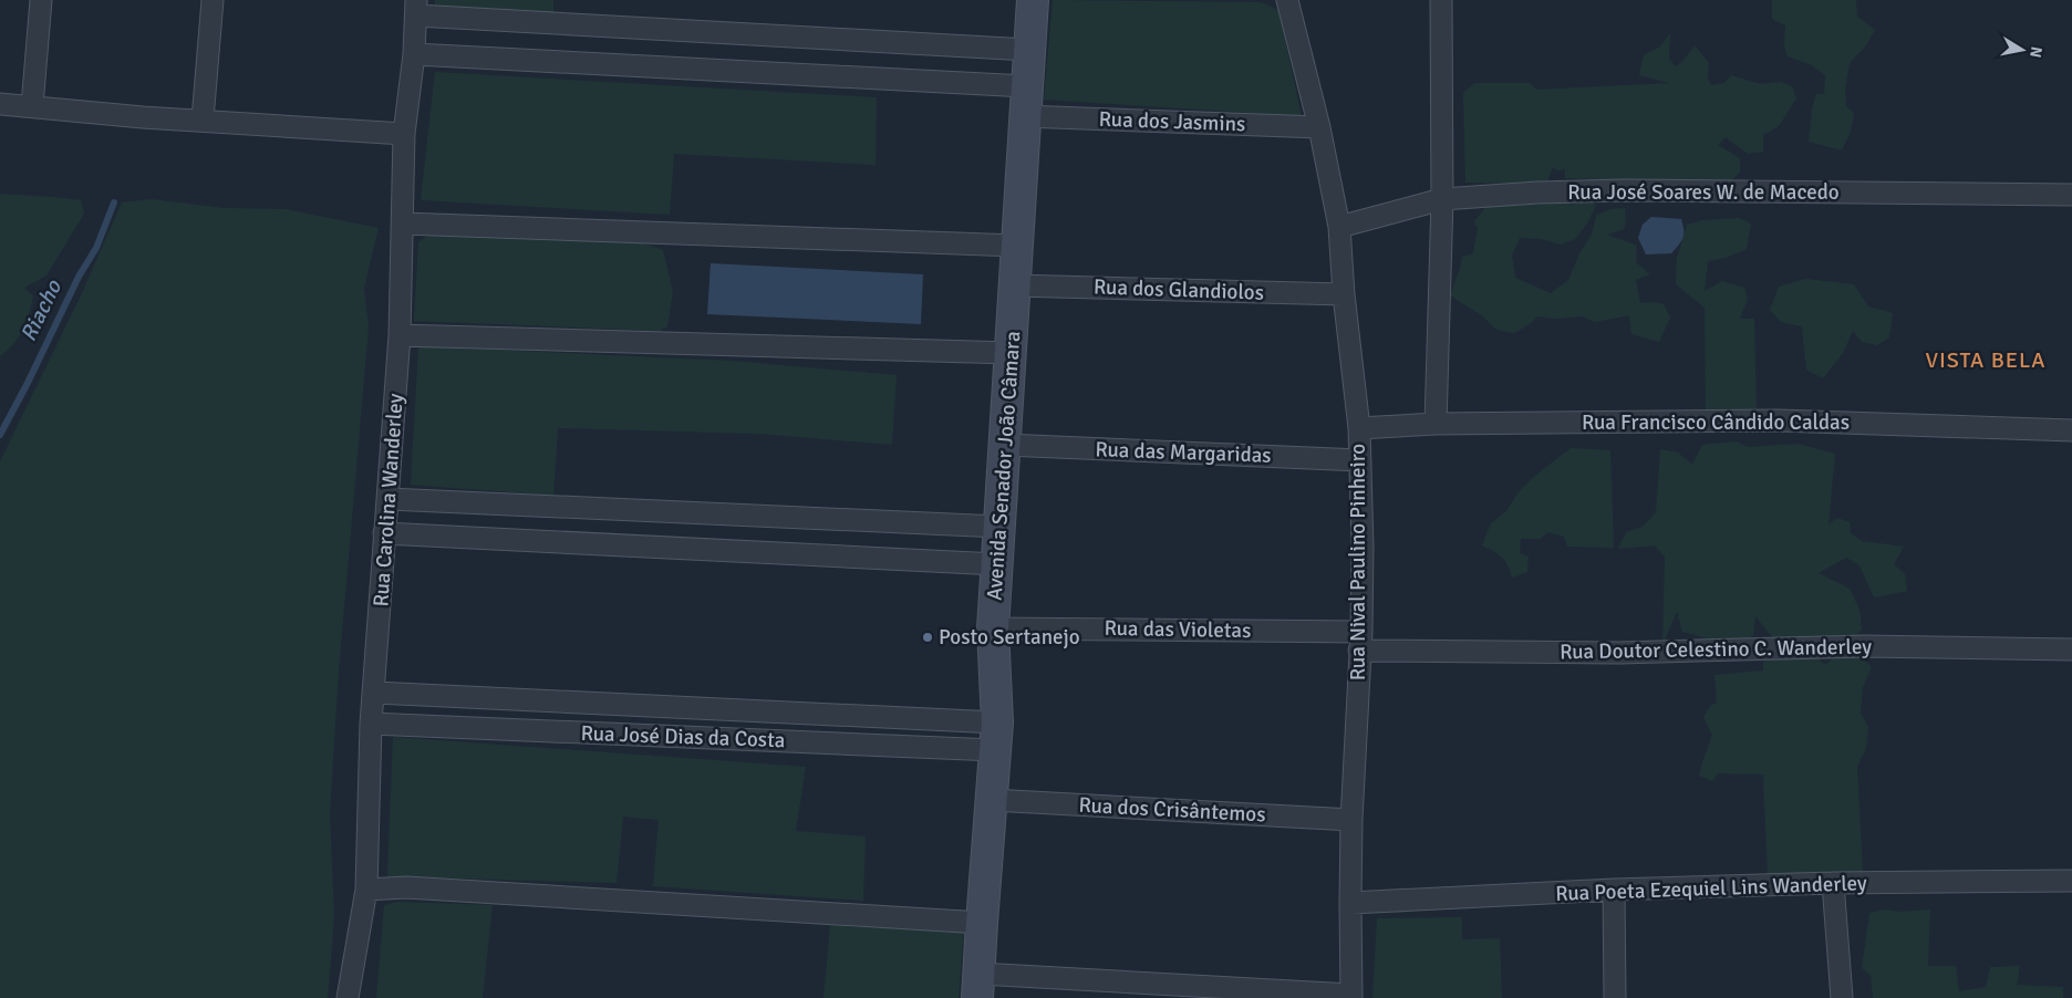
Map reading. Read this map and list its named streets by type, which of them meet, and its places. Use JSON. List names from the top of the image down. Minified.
{"streets":{"main road":["Avenida Senador João Câmara"],"street":["Rua dos Jasmins","Rua José Soares W. de Macedo","Rua dos Glandiolos","Rua Francisco Cândido Caldas","Rua das Margaridas","Rua Carolina Wanderley","Rua Nival Paulino Pinheiro","Rua das Violetas","Rua Doutor Celestino C. Wanderley","Rua José Dias da Costa","Rua dos Crisântemos","Rua Poeta Ezequiel Lins Wanderley"]},"crossings":[["Rua dos Jasmins","Avenida Senador João Câmara"],["Rua dos Jasmins","Rua Nival Paulino Pinheiro"],["Rua José Soares W. de Macedo","Rua Nival Paulino Pinheiro"],["Rua dos Glandiolos","Avenida Senador João Câmara"],["Rua dos Glandiolos","Rua Nival Paulino Pinheiro"],["Rua Francisco Cândido Caldas","Rua Nival Paulino Pinheiro"],["Rua das Margaridas","Avenida Senador João Câmara"],["Rua das Margaridas","Rua Nival Paulino Pinheiro"],["Avenida Senador João Câmara","Rua das Violetas"],["Avenida Senador João Câmara","Rua José Dias da Costa"],["Avenida Senador João Câmara","Rua dos Crisântemos"],["Rua Carolina Wanderley","Rua José Dias da Costa"],["Rua Nival Paulino Pinheiro","Rua das Violetas"],["Rua Nival Paulino Pinheiro","Rua Doutor Celestino C. Wanderley"],["Rua Nival Paulino Pinheiro","Rua dos Crisântemos"],["Rua Nival Paulino Pinheiro","Rua Poeta Ezequiel Lins Wanderley"],["Rua das Violetas","Rua Doutor Celestino C. Wanderley"]],"districts":["VISTA BELA"],"water":["Riacho"],"places":["Posto Sertanejo"],"north":"right"}
